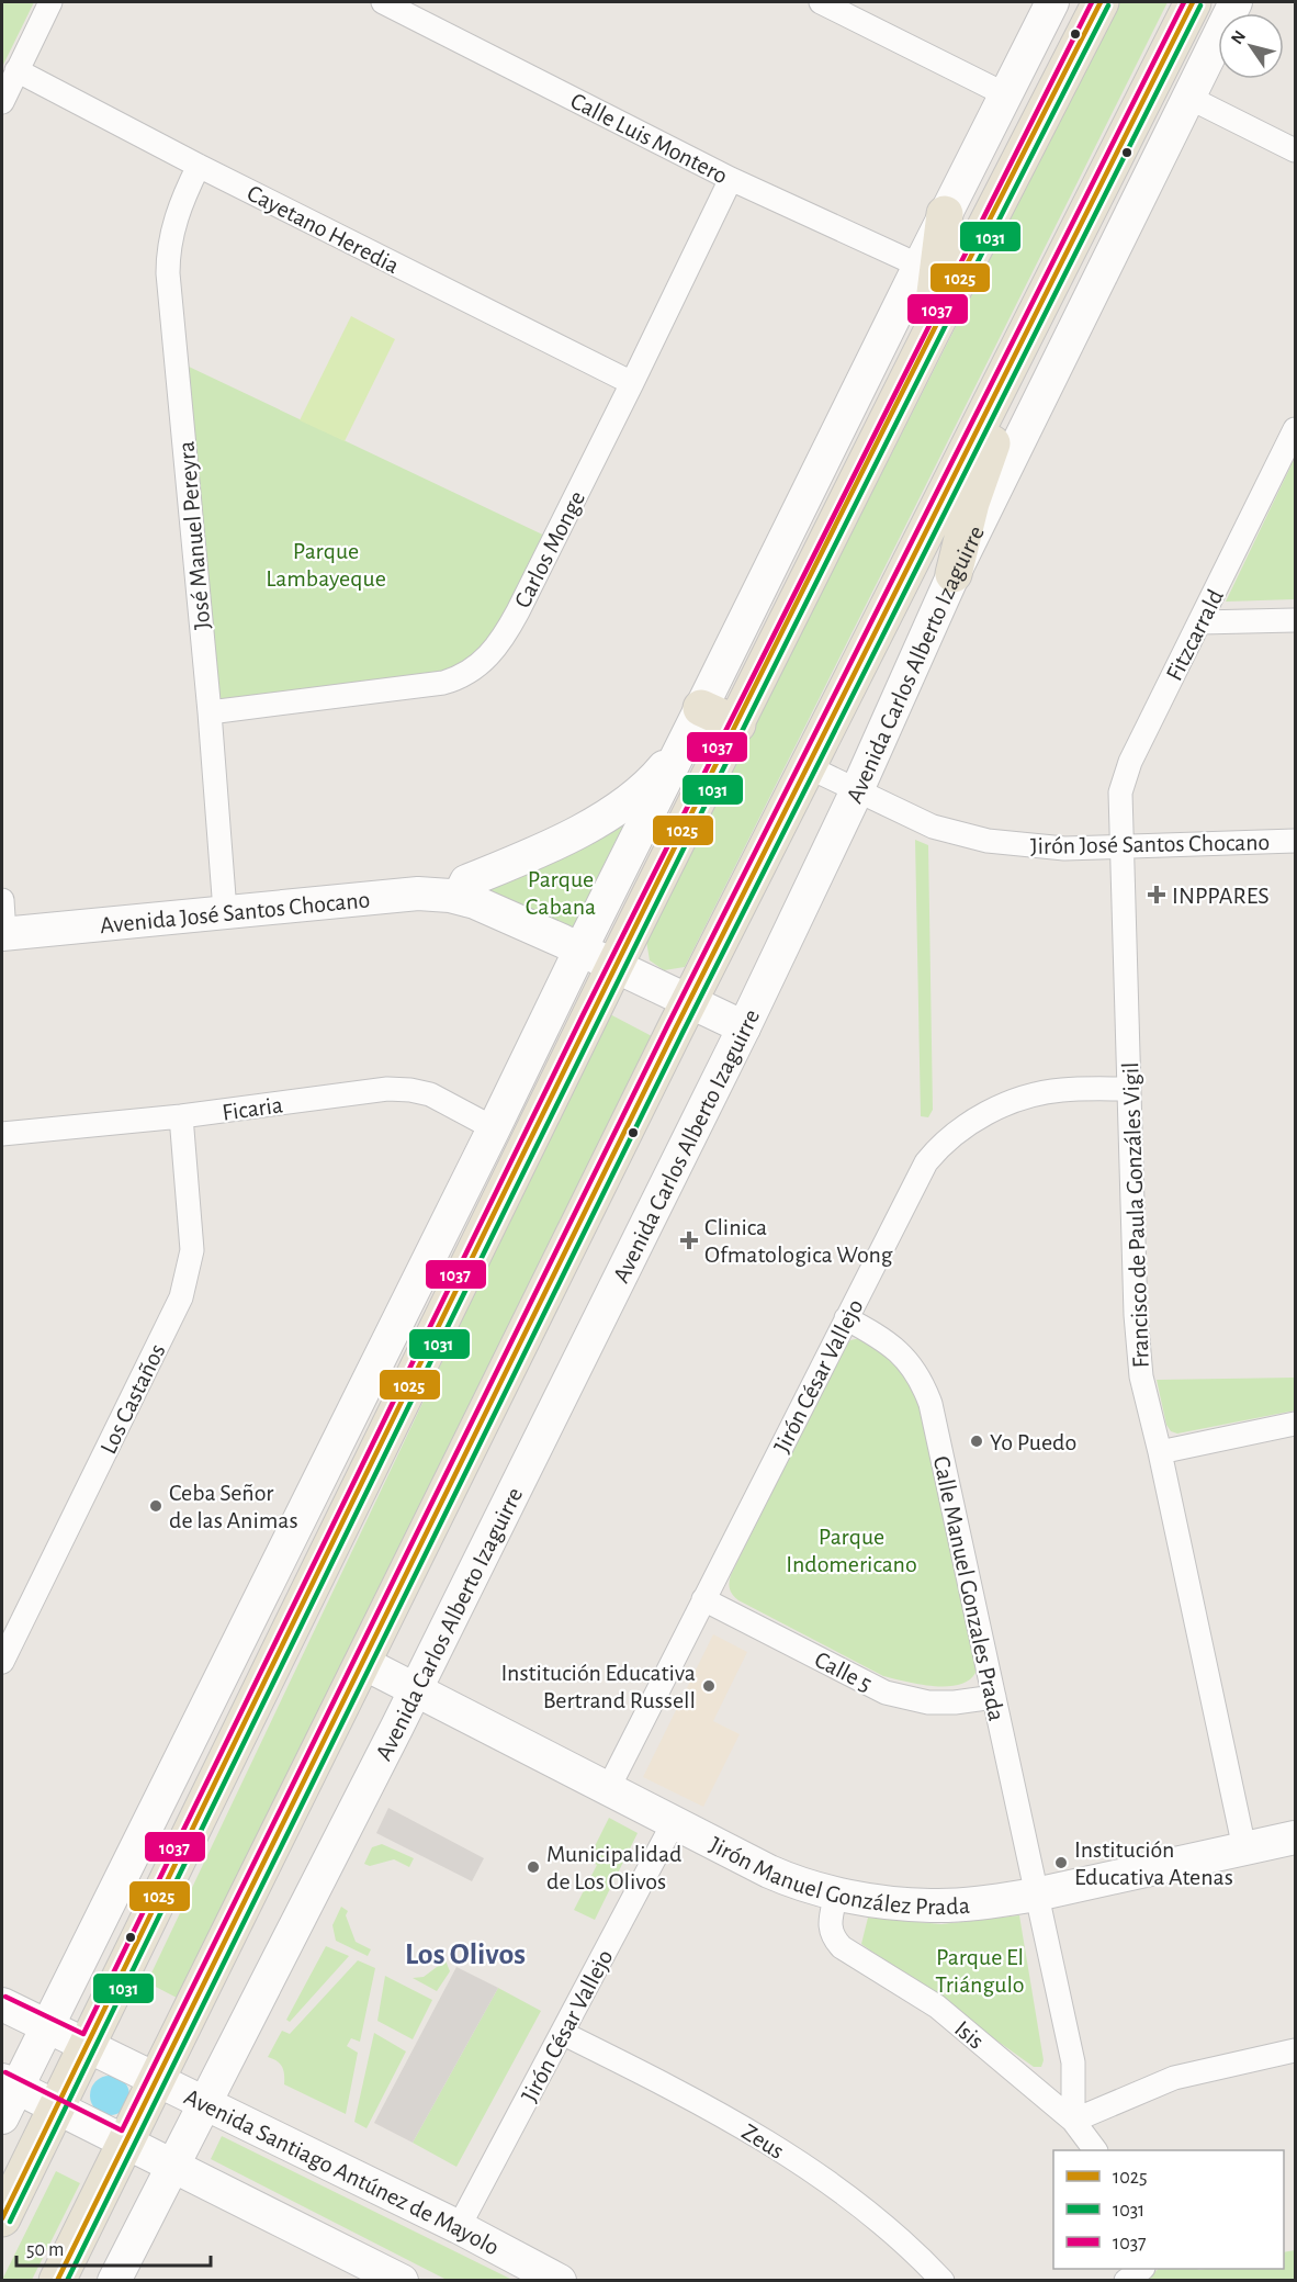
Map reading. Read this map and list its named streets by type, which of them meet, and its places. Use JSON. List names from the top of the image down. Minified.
{"streets":{"main road":["Avenida Carlos Alberto Izaguirre"],"street":["Calle Luis Montero","Cayetano Heredia","José Manuel Pereyra","Carlos Monge","Fitzcarrald","Jirón José Santos Chocano","Avenida José Santos Chocano","Ficaria","Francisco de Paula Gonzáles Vigil","Jirón César Vallejo","Los Castaños","Calle Manuel Gonzales Prada","Calle 5","Jirón Manuel González Prada","Isis","Zeus","Avenida Santiago Antúnez de Mayolo"]},"crossings":[["Calle Luis Montero","Carlos Monge"],["Cayetano Heredia","José Manuel Pereyra"],["Cayetano Heredia","Carlos Monge"],["José Manuel Pereyra","Carlos Monge"],["José Manuel Pereyra","Avenida José Santos Chocano"],["Fitzcarrald","Jirón José Santos Chocano"],["Fitzcarrald","Francisco de Paula Gonzáles Vigil"],["Avenida Carlos Alberto Izaguirre","Jirón José Santos Chocano"],["Avenida Carlos Alberto Izaguirre","Avenida José Santos Chocano"],["Avenida Carlos Alberto Izaguirre","Jirón Manuel González Prada"],["Avenida Carlos Alberto Izaguirre","Avenida Santiago Antúnez de Mayolo"],["Jirón José Santos Chocano","Francisco de Paula Gonzáles Vigil"],["Ficaria","Los Castaños"],["Francisco de Paula Gonzáles Vigil","Jirón César Vallejo"],["Francisco de Paula Gonzáles Vigil","Jirón Manuel González Prada"],["Jirón César Vallejo","Calle Manuel Gonzales Prada"],["Jirón César Vallejo","Calle 5"],["Jirón César Vallejo","Jirón Manuel González Prada"],["Jirón César Vallejo","Zeus"],["Jirón César Vallejo","Avenida Santiago Antúnez de Mayolo"],["Calle Manuel Gonzales Prada","Calle 5"],["Calle Manuel Gonzales Prada","Jirón Manuel González Prada"],["Calle Manuel Gonzales Prada","Isis"],["Jirón Manuel González Prada","Isis"]],"districts":["Los Olivos"],"parks":["Parque Lambayeque","Parque Cabana","Parque Indomericano","Parque El Triángulo"],"places":{"health":["INPPARES","Clinica Ofmatologica Wong"],"other":["Yo Puedo","Ceba Señor de las Animas","Institución Educativa Bertrand Russell","Institución Educativa Atenas","Municipalidad de Los Olivos"]},"lines":["transit line 1025","transit line 1037","transit line 1031"],"legend":["1025","1031","1037"],"scale_bar":"50 m","north":"top left"}
